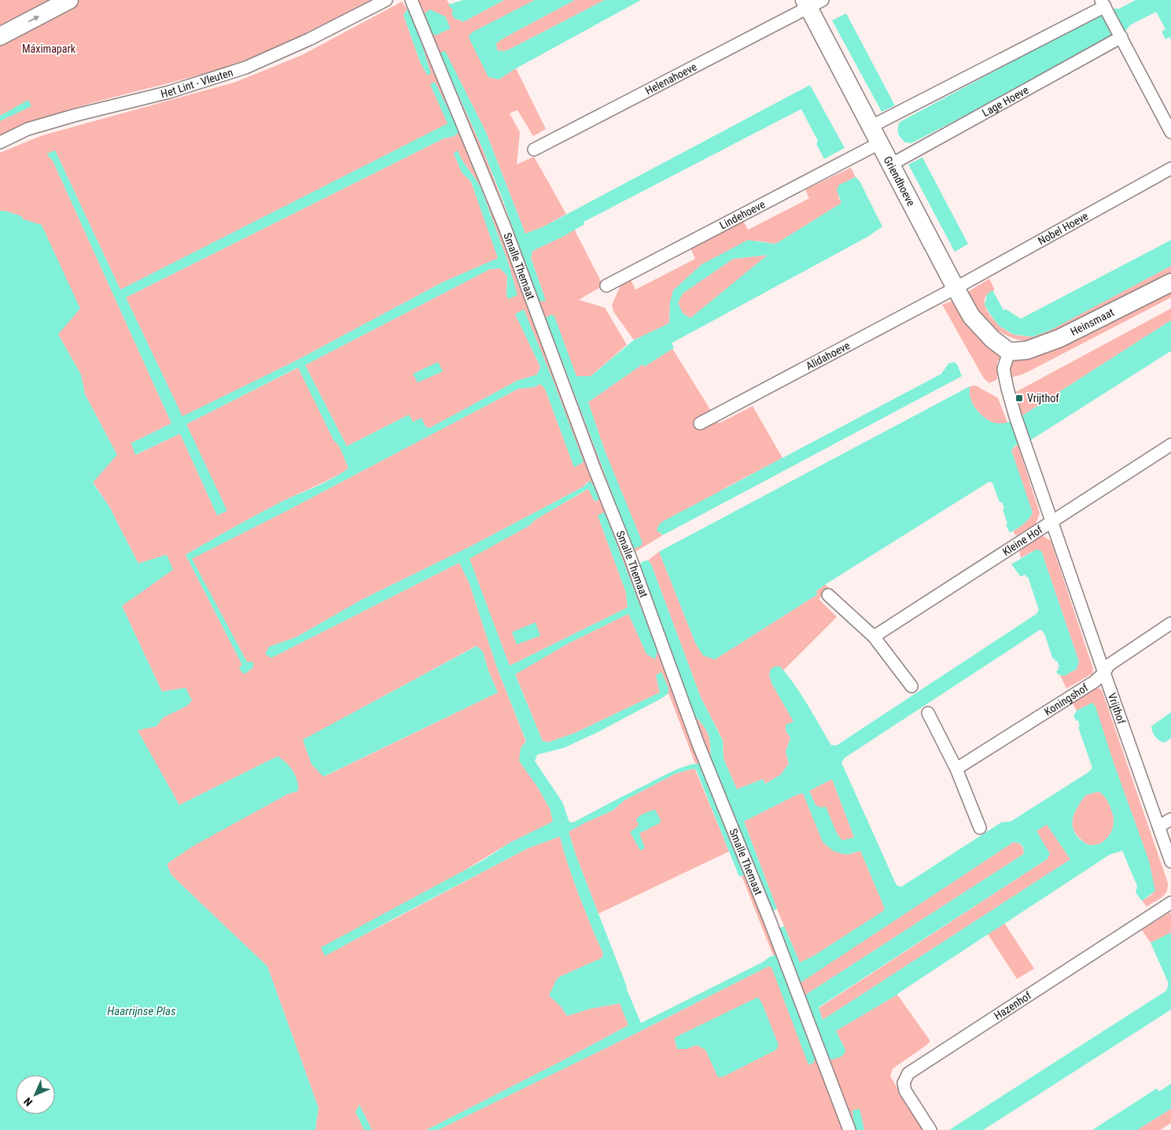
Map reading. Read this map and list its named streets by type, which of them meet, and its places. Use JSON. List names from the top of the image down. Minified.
{"streets":{"street":["Helenahoeve","Het Lint - Vleuten","Lage Hoeve","Griendhoeve","Lindehoeve","Nobel Hoeve","Smalle Themaat","Heinsmaat","Alidahoeve","Kleine Hof","Koningshof","Vrijthof","Hazenhof"]},"crossings":[["Helenahoeve","Griendhoeve"],["Lage Hoeve","Griendhoeve"],["Griendhoeve","Lindehoeve"],["Griendhoeve","Nobel Hoeve"],["Griendhoeve","Heinsmaat"],["Griendhoeve","Alidahoeve"],["Griendhoeve","Vrijthof"],["Nobel Hoeve","Alidahoeve"],["Heinsmaat","Vrijthof"],["Kleine Hof","Vrijthof"],["Koningshof","Vrijthof"]],"water":["Haarrijnse Plas"],"parks":["Máximapark"],"places":{"transit":["Vrijthof"]},"north":"bottom left"}
